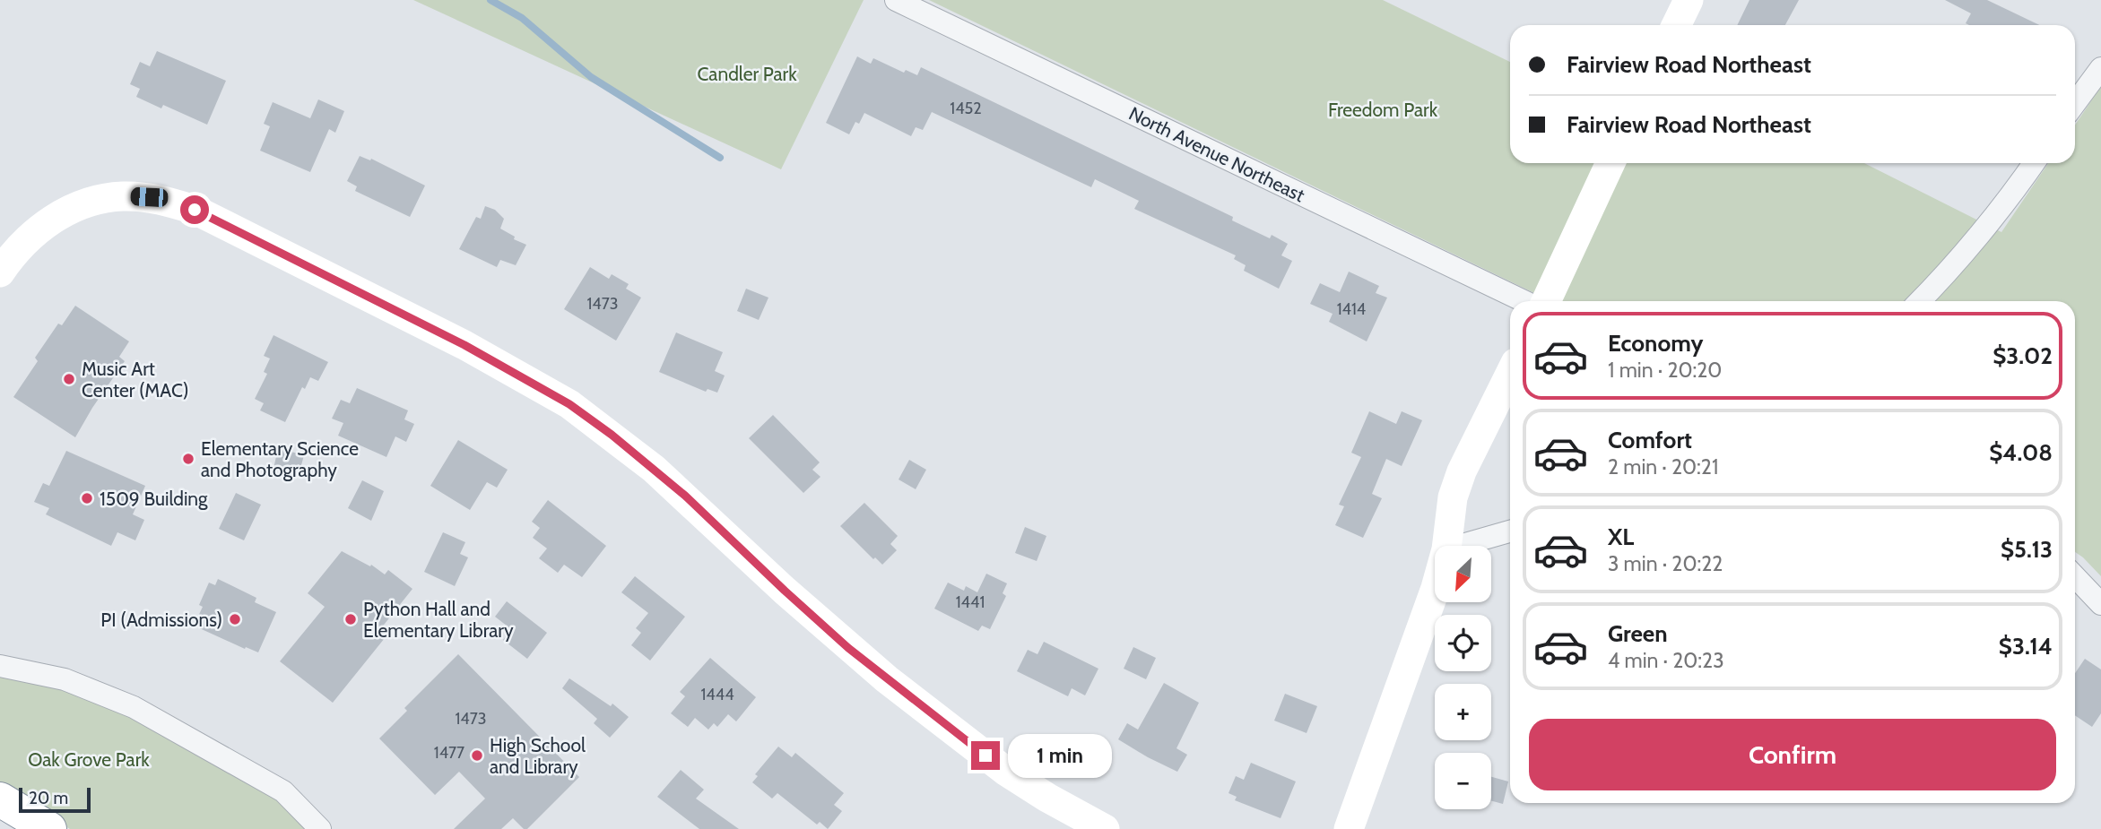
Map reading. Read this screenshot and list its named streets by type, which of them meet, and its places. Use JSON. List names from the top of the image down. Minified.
{"streets":{"street":["North Avenue Northeast"]},"parks":["Candler Park","Freedom Park","Oak Grove Park"],"places":["Music Art Center (MAC)","Elementary Science and Photography","1509 Building","PI (Admissions)","Python Hall and Elementary Library","High School and Library"],"house_numbers":["1452","1473","1414","1441","1444","1473","1477"],"scale_bar":"20 m","north":"bottom left","page":{"banner":["Fairview Road Northeast","Fairview Road Northeast"],"list":[{"name":"Economy","note":"1 min · 20:20","value":"$3.02"},{"name":"Comfort","note":"2 min · 20:21","value":"$4.08"},{"name":"XL","note":"3 min · 20:22","value":"$5.13"},{"name":"Green","note":"4 min · 20:23","value":"$3.14"}],"map_buttons":["+","−"],"buttons":"Confirm","bubble":"1 min","scale":"20 m"}}
